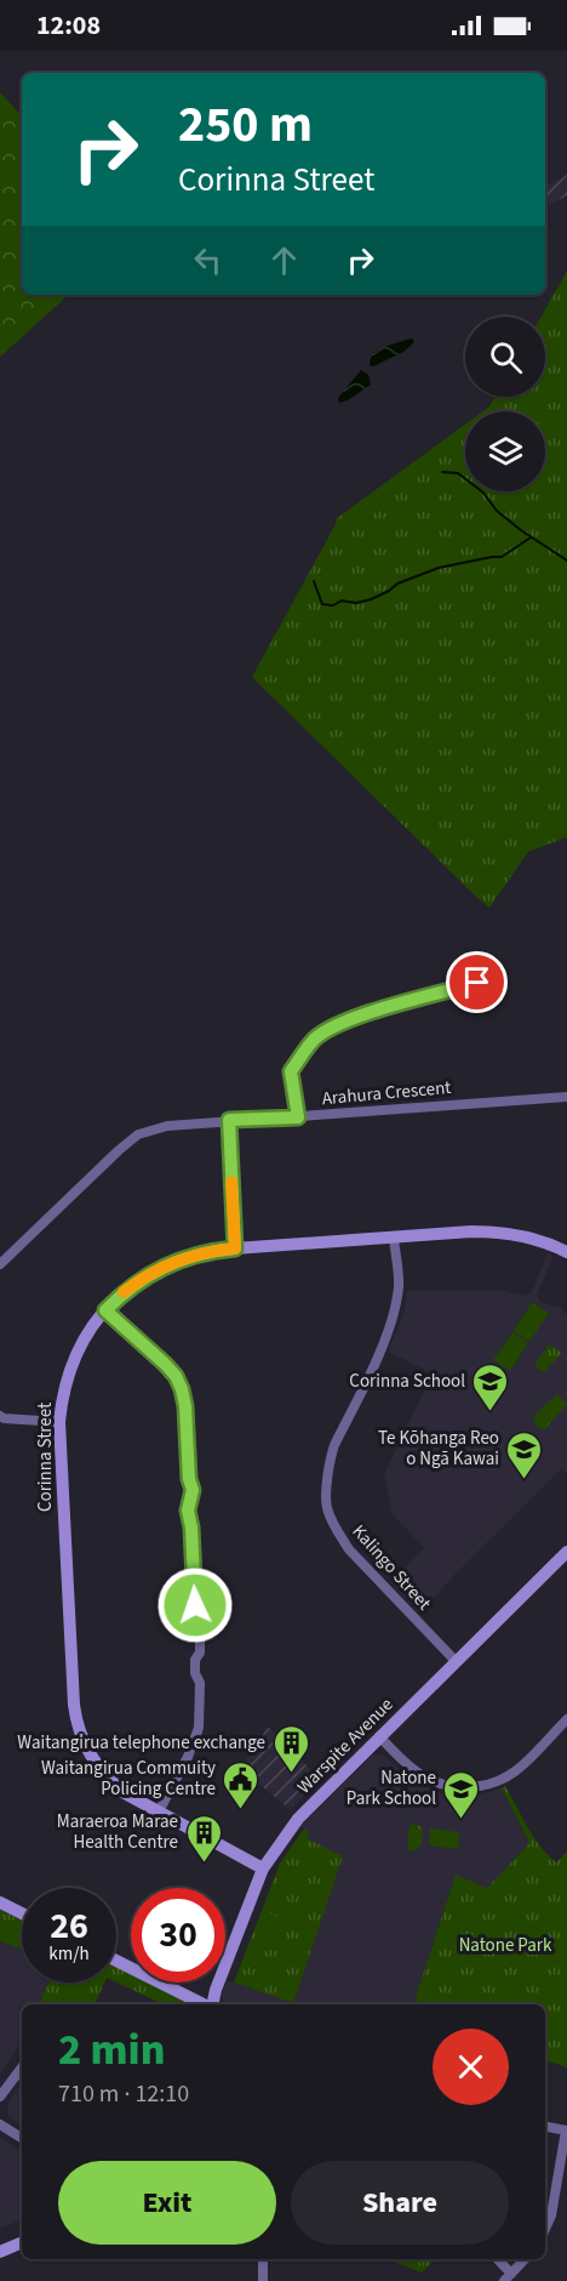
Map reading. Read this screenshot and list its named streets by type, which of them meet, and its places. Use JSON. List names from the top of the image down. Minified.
{"streets":{"street":["Arahura Crescent","Corinna Street","Kalingo Street","Warspite Avenue"]},"crossings":[["Corinna Street","Kalingo Street"],["Corinna Street","Warspite Avenue"],["Kalingo Street","Warspite Avenue"]],"parks":["Natone Park"],"places":{"school or university":["Corinna School","Te Kōhanga Reo o Ngā Kawai","Natone Park School"],"building":["Waitangirua telephone exchange","Maraeroa Marae Health Centre"],"public building":["Waitangirua Commuity Policing Centre"]},"page":{"status":"12:08","turn":["250 m","Corinna Street"],"speed":"26 km/h","limit":"30","heading":["2 min","710 m · 12:10"],"buttons":["Exit","Share"]}}
